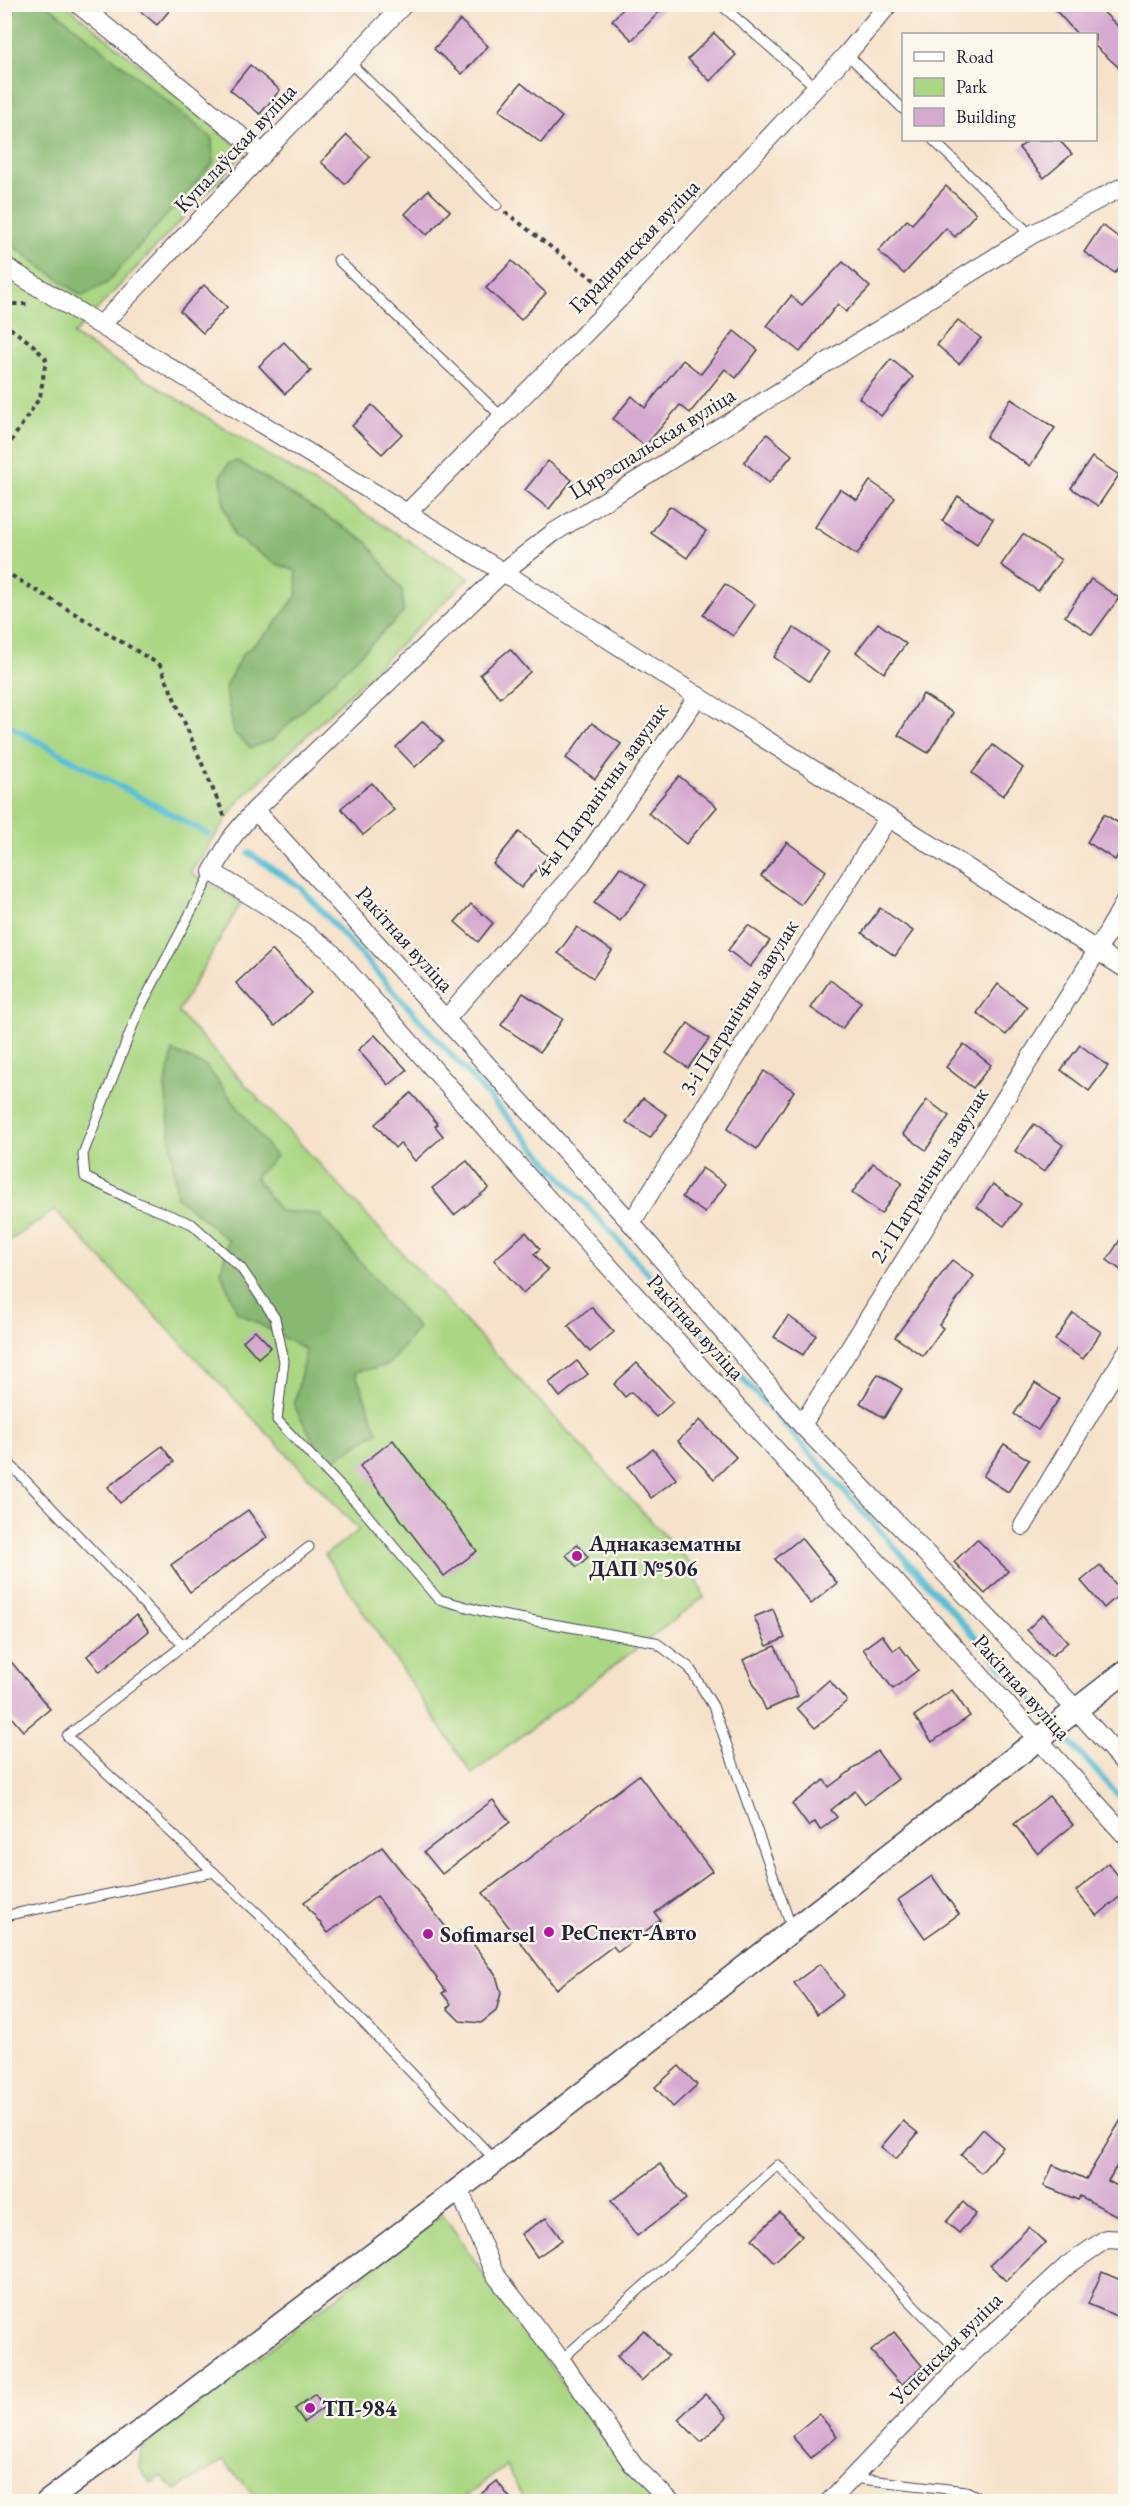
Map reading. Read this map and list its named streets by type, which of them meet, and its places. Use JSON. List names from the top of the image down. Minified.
{"streets":{"street":["Купалаўская вуліца","Гараднянская вуліца","Цярэспальская вуліца","4-ы Пагранічны завулак","Ракітная вуліца","3-і Пагранічны завулак","2-і Пагранічны завулак","Успенская вуліца"]},"crossings":[["Цярэспальская вуліца","Ракітная вуліца"],["4-ы Пагранічны завулак","Ракітная вуліца"],["Ракітная вуліца","3-і Пагранічны завулак"],["Ракітная вуліца","2-і Пагранічны завулак"]],"places":["Аднаказематны ДАП №506","РеСпект-Авто","Sofimarsel","ТП-984"],"legend":["Road","Park","Building"]}
